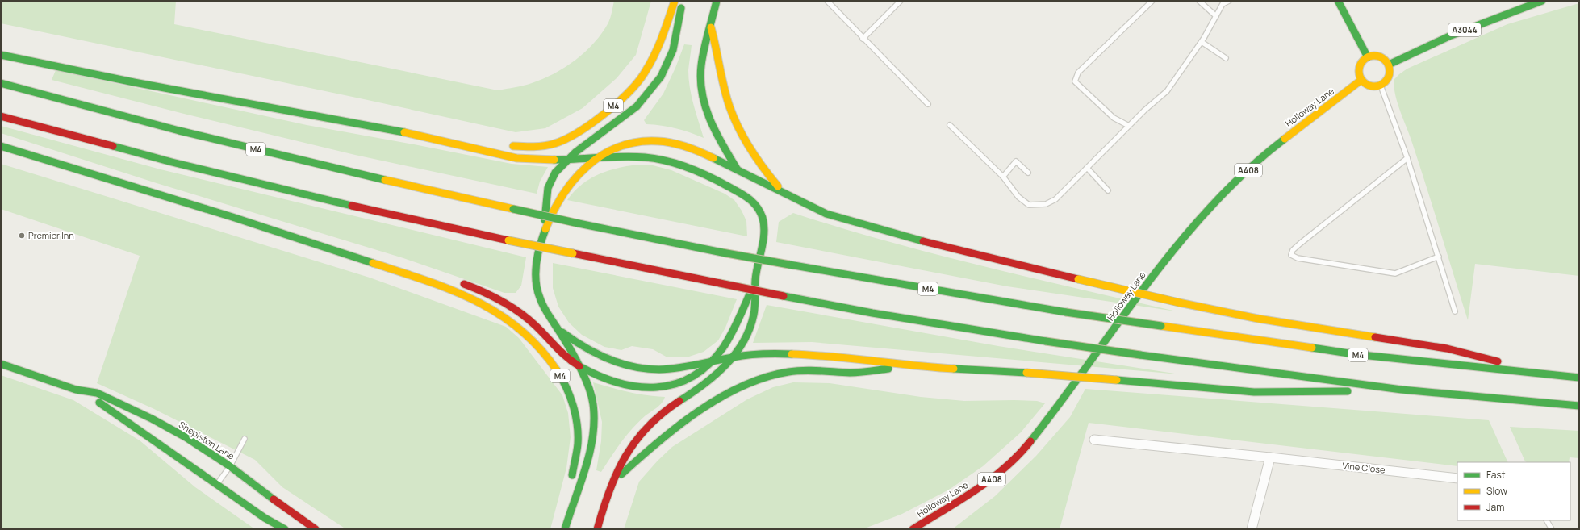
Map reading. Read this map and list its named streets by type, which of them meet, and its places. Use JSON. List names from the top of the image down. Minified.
{"streets":{"main road":["A3044","M4","Holloway Lane","A408","Shepiston Lane"],"street":["Vine Close"]},"crossings":[["A3044","Holloway Lane"]],"places":["Premier Inn"],"legend":["Fast","Slow","Jam"]}
